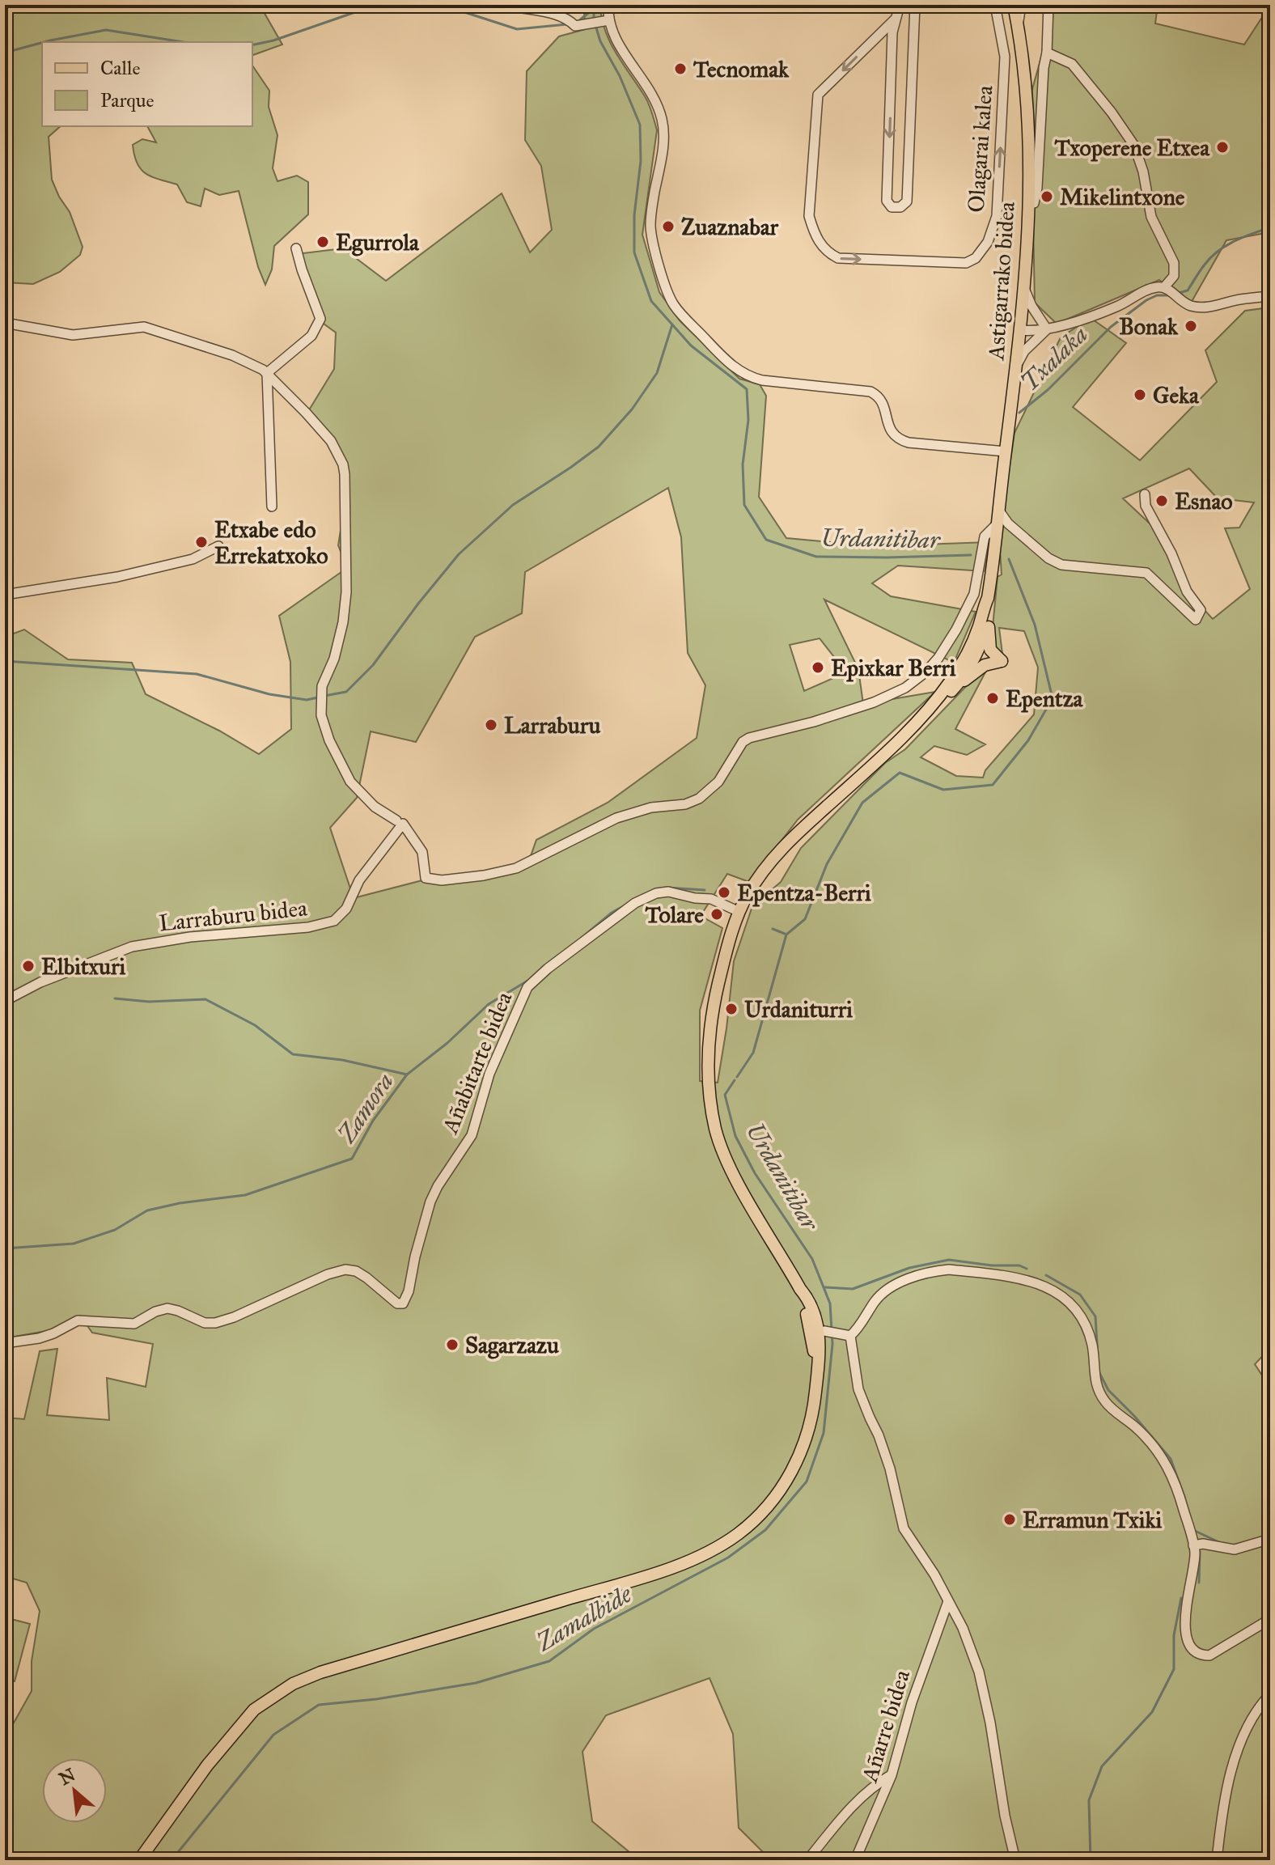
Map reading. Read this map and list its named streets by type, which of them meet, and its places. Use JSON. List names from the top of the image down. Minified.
{"streets":{"main road":["Astigarrako bidea"],"street":["Olagarai kalea","Larraburu bidea","Añabitarte bidea","Añarre bidea"]},"crossings":[["Astigarrako bidea","Larraburu bidea"],["Astigarrako bidea","Añabitarte bidea"]],"water":["Txalaka","Urdanitibar","Zamora","Zamalbide"],"places":["Tecnomak","Txoperene Etxea","Mikelintxone","Zuaznabar","Egurrola","Bonak","Geka","Esnao","Etxabe edo Errekatxoko","Epixkar Berri","Epentza","Larraburu","Epentza-Berri","Tolare","Elbitxuri","Urdaniturri","Sagarzazu","Erramun Txiki"],"legend":["Calle","Parque"],"north":"top left"}
